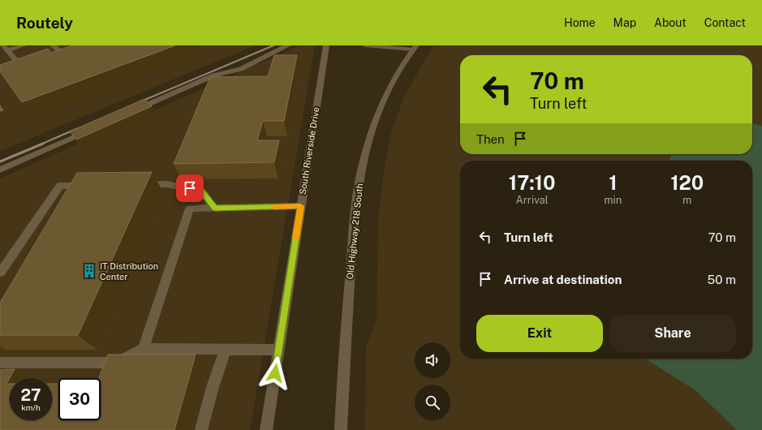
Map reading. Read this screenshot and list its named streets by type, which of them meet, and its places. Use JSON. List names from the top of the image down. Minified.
{"streets":{"street":["South Riverside Drive","Old Highway 218 South"]},"places":{"building":["IT Distribution Center"]},"page":{"header":"Routely","nav":["Home","Map","About","Contact"],"turn":["70 m","Turn left"],"then":"Then","eta":["17:10","Arrival","1","min","120","m"],"list":[{"name":"Turn left","value":"70 m"},{"name":"Arrive at destination","value":"50 m"}],"buttons":["Exit","Share"],"speed":"27 km/h","limit":"30"}}
